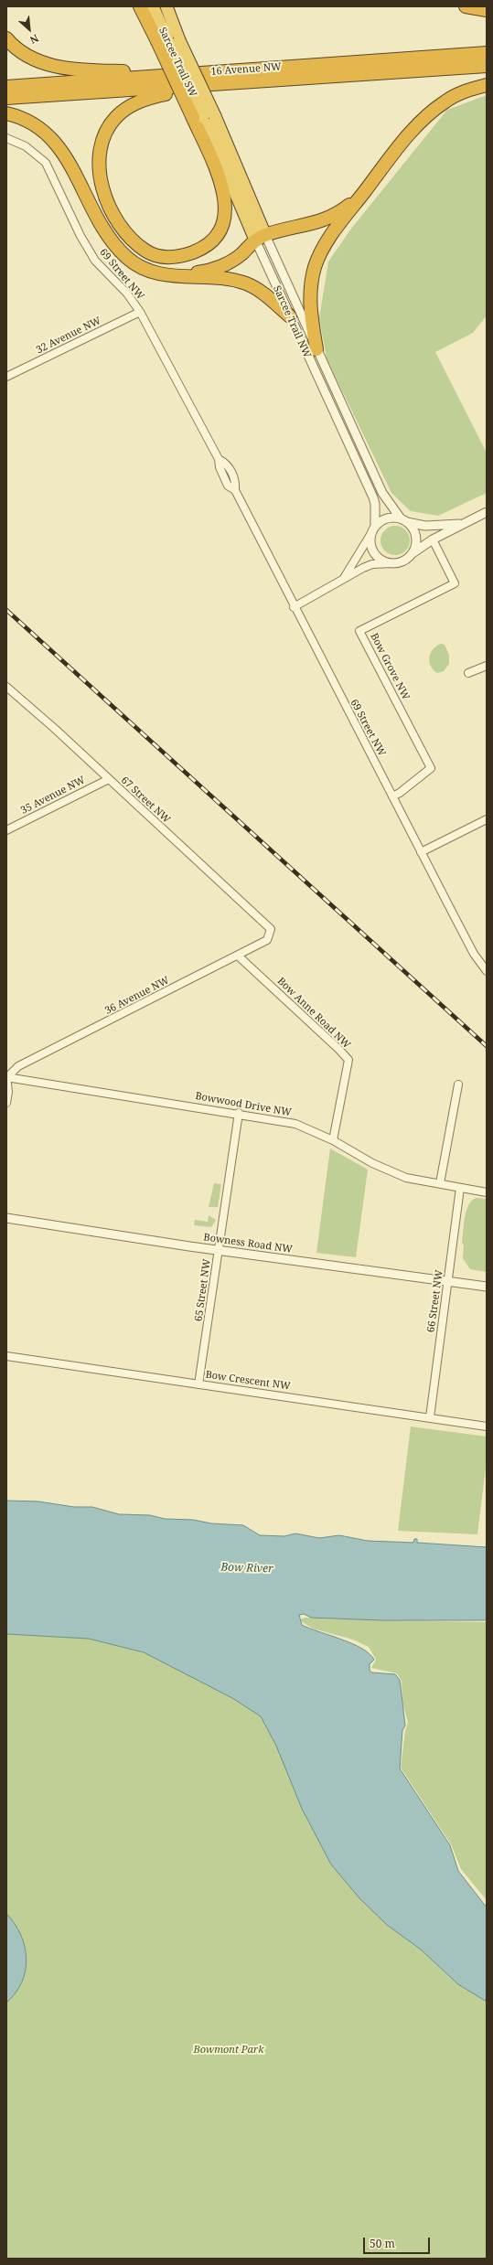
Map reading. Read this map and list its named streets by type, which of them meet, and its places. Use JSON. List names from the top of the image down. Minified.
{"streets":{"highway":["Sarcee Trail SW","16 Avenue NW","Sarcee Trail NW"],"street":["69 Street NW","32 Avenue NW","Bow Grove NW","35 Avenue NW","67 Street NW","36 Avenue NW","Bow Anne Road NW","Bowwood Drive NW","Bowness Road NW","65 Street NW","66 Street NW","Bow Crescent NW"]},"crossings":[["Sarcee Trail SW","Sarcee Trail NW"],["69 Street NW","32 Avenue NW"],["69 Street NW","Bow Grove NW"],["35 Avenue NW","67 Street NW"],["67 Street NW","36 Avenue NW"],["36 Avenue NW","Bow Anne Road NW"],["36 Avenue NW","Bowwood Drive NW"],["Bow Anne Road NW","Bowwood Drive NW"],["Bowwood Drive NW","65 Street NW"],["Bowwood Drive NW","66 Street NW"],["Bowness Road NW","65 Street NW"],["Bowness Road NW","66 Street NW"],["65 Street NW","Bow Crescent NW"],["66 Street NW","Bow Crescent NW"]],"water":["Bow River"],"parks":["Bowmont Park"],"scale_bar":"50 m","north":"bottom right"}
